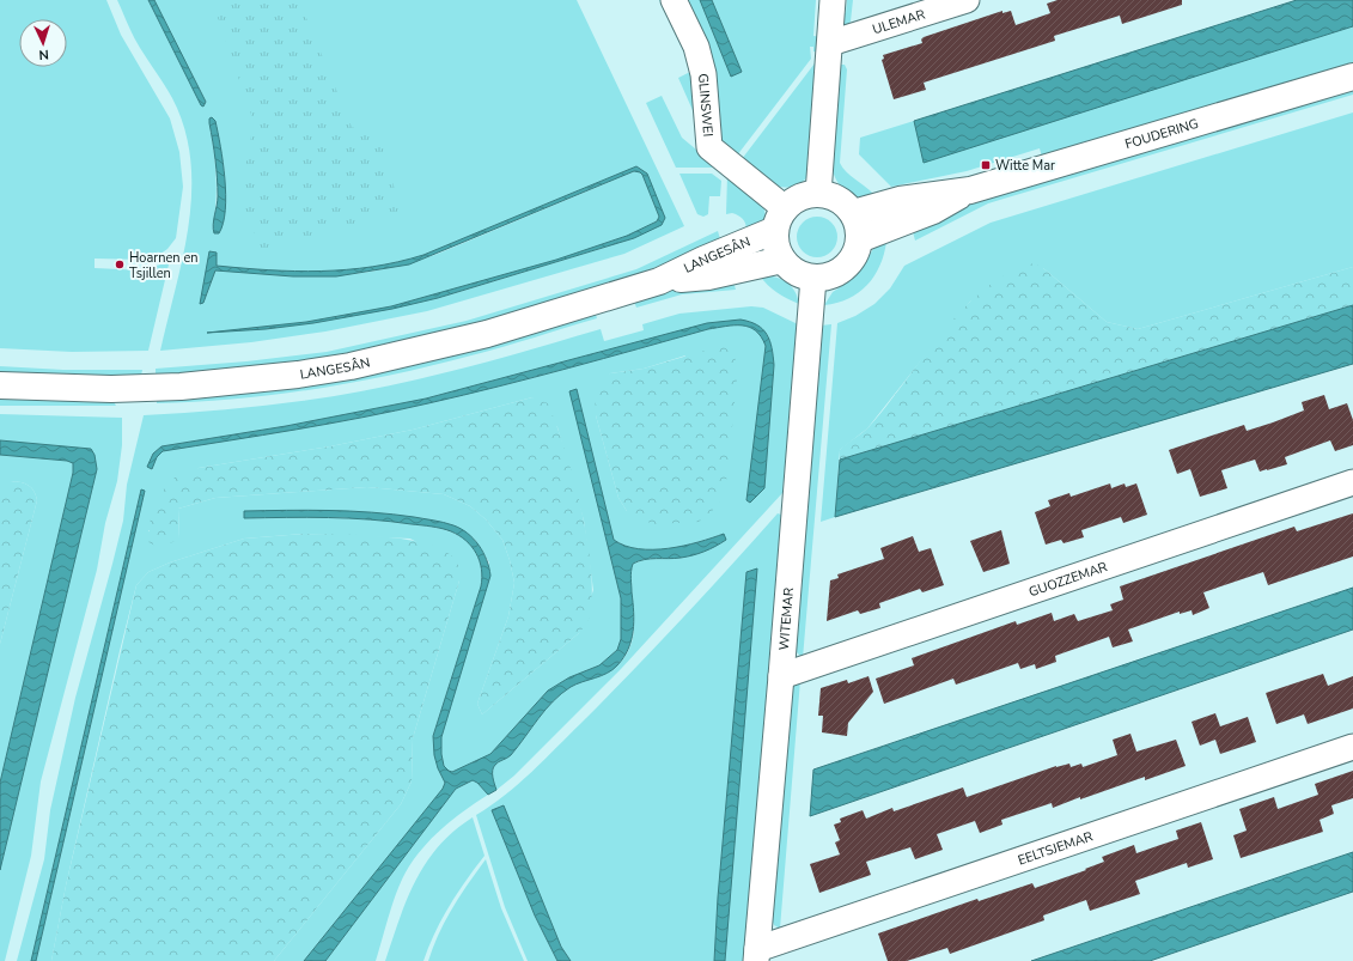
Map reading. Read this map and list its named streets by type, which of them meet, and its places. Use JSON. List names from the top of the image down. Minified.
{"streets":{"street":["ULEMAR","GLINSWEI","FOUDERING","LANGESÂN","GUOZZEMAR","WITEMAR","EELTSJEMAR"]},"crossings":[["GLINSWEI","FOUDERING"],["GLINSWEI","LANGESÂN"],["GLINSWEI","WITEMAR"],["FOUDERING","LANGESÂN"],["FOUDERING","WITEMAR"],["LANGESÂN","WITEMAR"],["GUOZZEMAR","WITEMAR"],["WITEMAR","EELTSJEMAR"]],"places":{"transit":["Witte Mar"],"other":["Hoarnen en Tsjillen"]},"north":"bottom"}
